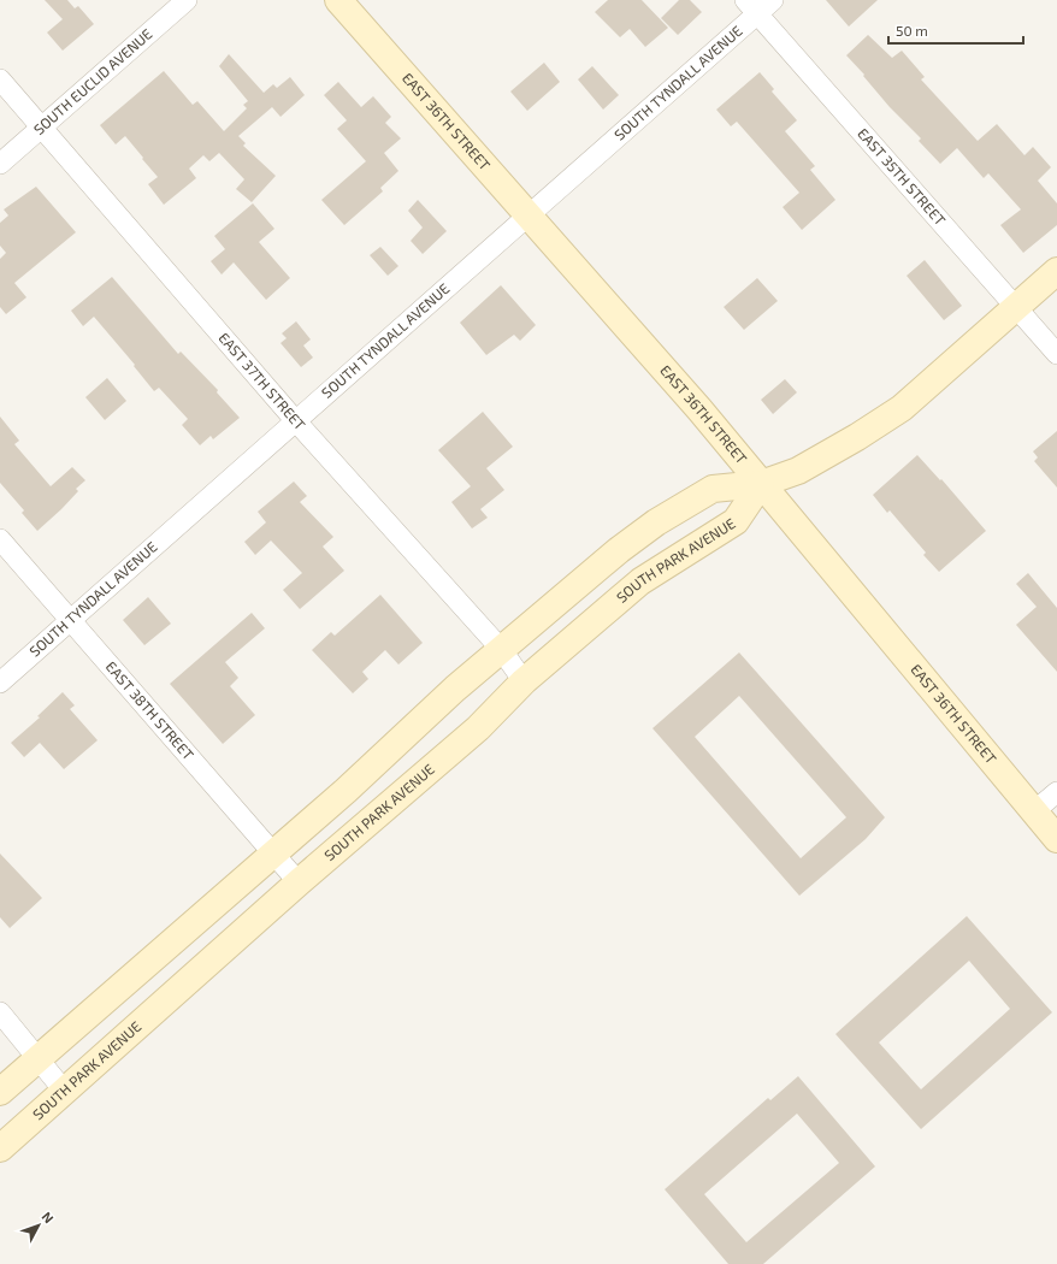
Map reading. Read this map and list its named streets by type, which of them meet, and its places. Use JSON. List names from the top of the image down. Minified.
{"streets":{"main road":["EAST 36TH STREET","SOUTH PARK AVENUE"],"street":["SOUTH EUCLID AVENUE","SOUTH TYNDALL AVENUE","EAST 35TH STREET","EAST 37TH STREET","EAST 38TH STREET"]},"crossings":[["SOUTH EUCLID AVENUE","EAST 37TH STREET"],["SOUTH TYNDALL AVENUE","EAST 36TH STREET"],["SOUTH TYNDALL AVENUE","EAST 35TH STREET"],["SOUTH TYNDALL AVENUE","EAST 37TH STREET"],["SOUTH TYNDALL AVENUE","EAST 38TH STREET"],["EAST 36TH STREET","SOUTH PARK AVENUE"],["EAST 37TH STREET","SOUTH PARK AVENUE"],["SOUTH PARK AVENUE","EAST 38TH STREET"]],"scale_bar":"50 m","north":"top right"}
